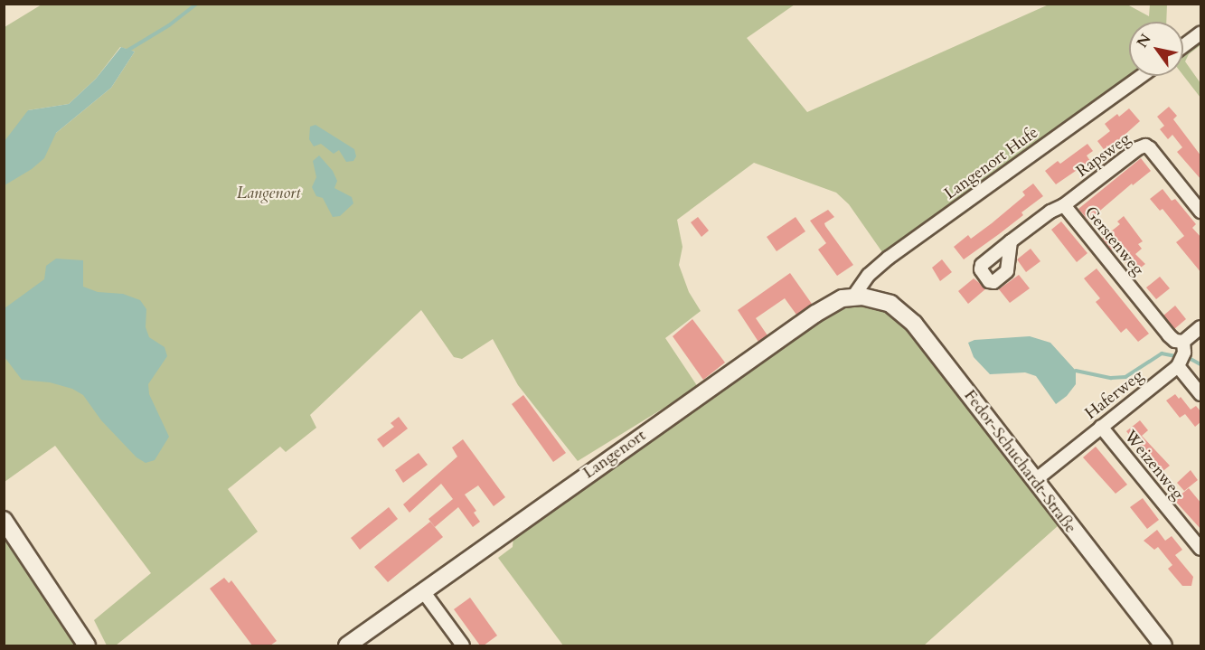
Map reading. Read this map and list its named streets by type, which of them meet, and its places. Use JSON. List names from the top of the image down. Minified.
{"streets":{"street":["Rapsweg","Langenort Hufe","Gerstenweg","Haferweg","Langenort","Fedor-Schuchardt-Straße","Weizenweg"]},"crossings":[["Rapsweg","Gerstenweg"],["Langenort Hufe","Langenort"],["Langenort Hufe","Fedor-Schuchardt-Straße"],["Haferweg","Fedor-Schuchardt-Straße"],["Haferweg","Weizenweg"],["Langenort","Fedor-Schuchardt-Straße"]],"parks":["Langenort"],"north":"top left"}
